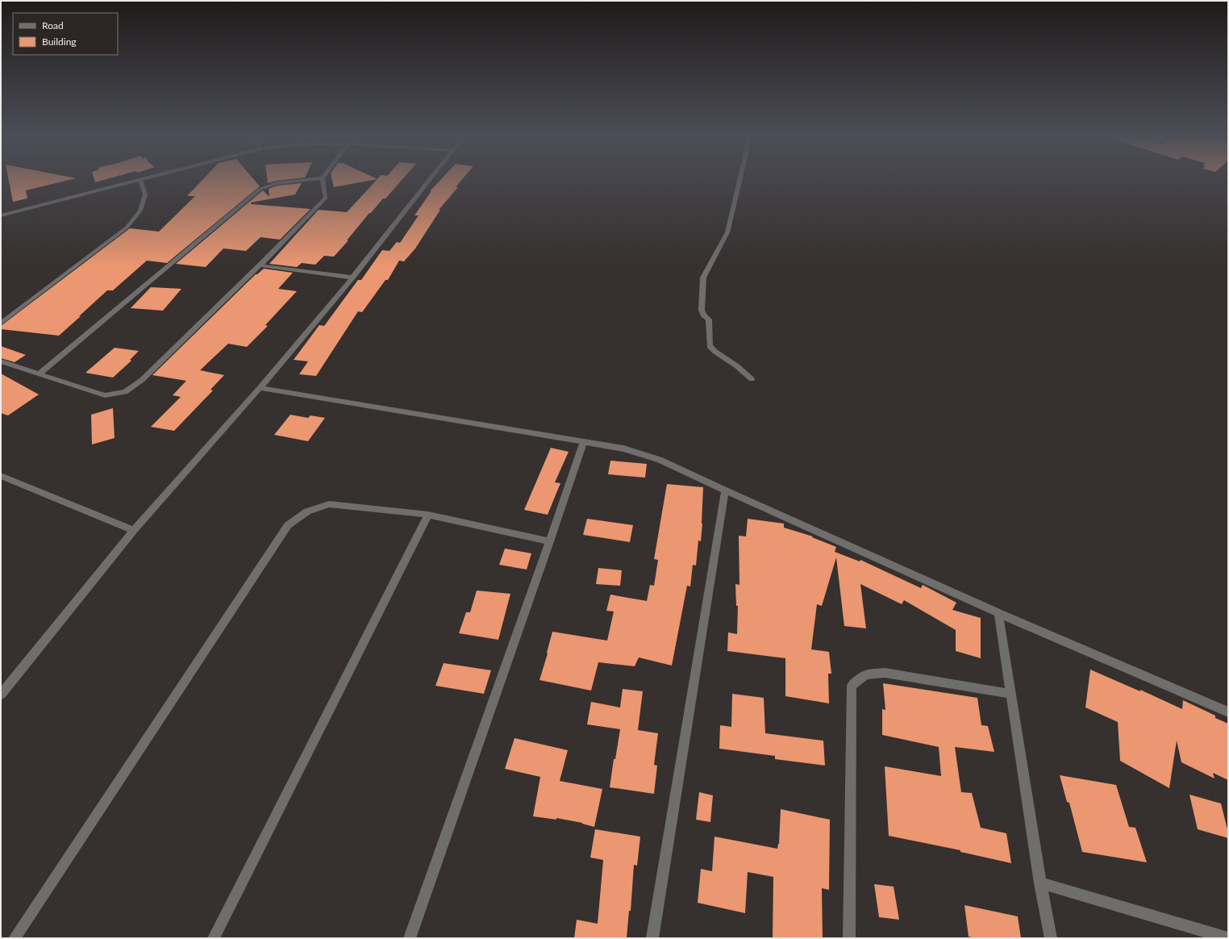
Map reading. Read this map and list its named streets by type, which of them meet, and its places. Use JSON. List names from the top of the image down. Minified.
{"legend":["Road","Building"]}
